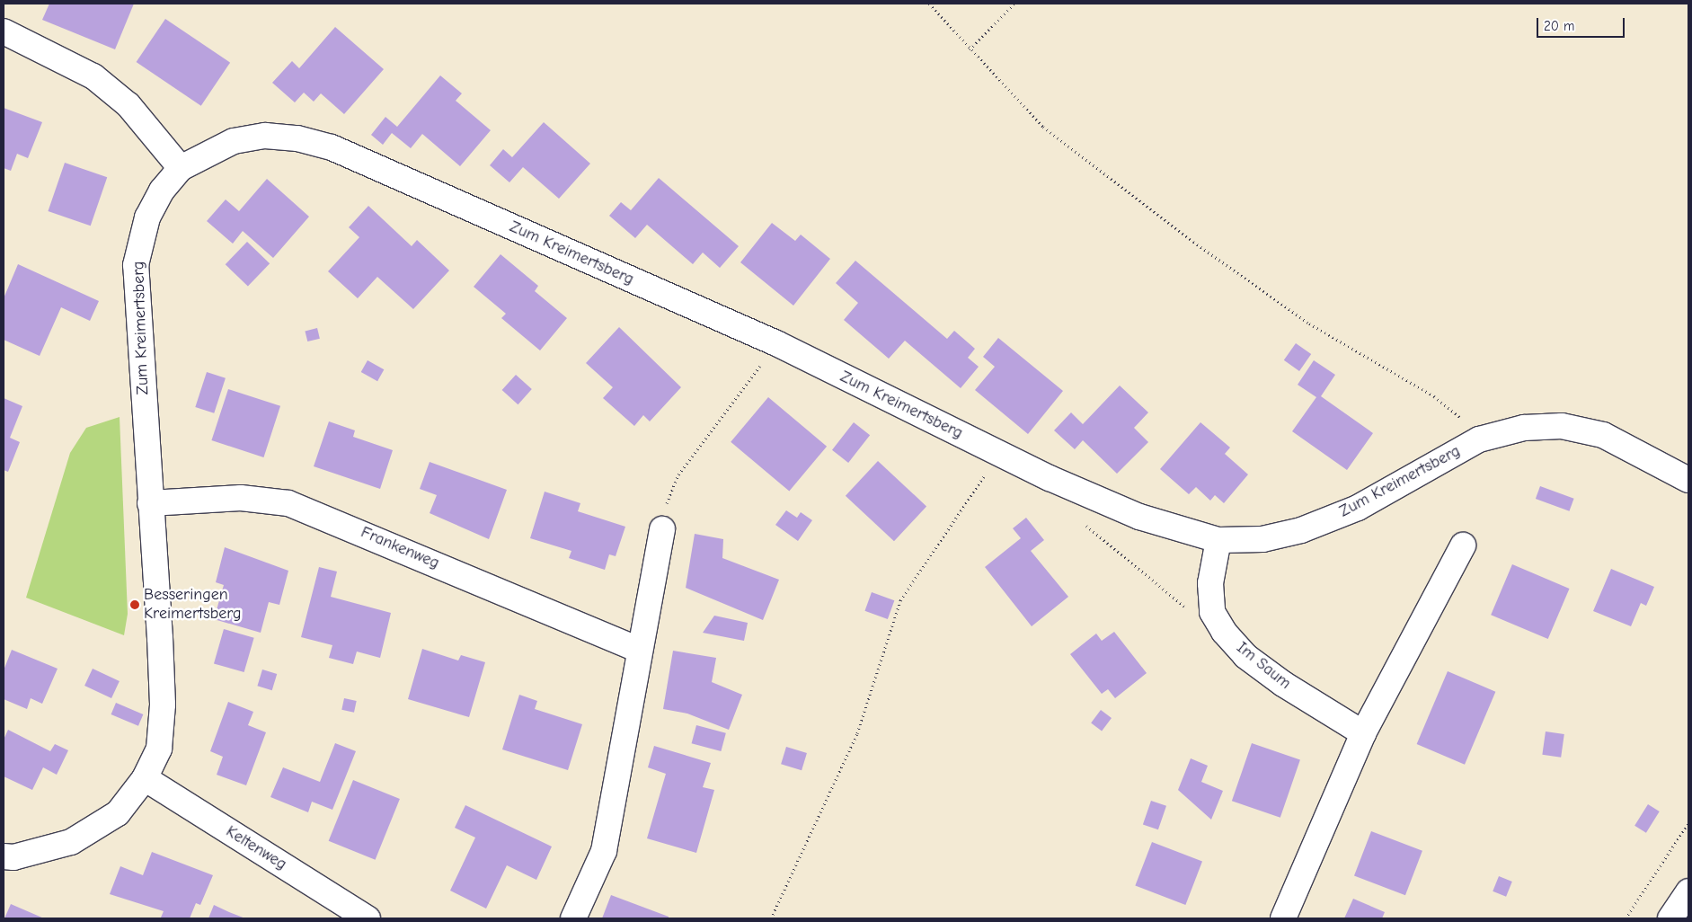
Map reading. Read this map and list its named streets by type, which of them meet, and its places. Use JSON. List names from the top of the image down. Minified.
{"streets":{"street":["Zum Kreimertsberg","Frankenweg","Im Saum","Keltenweg"]},"crossings":[["Zum Kreimertsberg","Frankenweg"],["Zum Kreimertsberg","Keltenweg"]],"places":["Besseringen Kreimertsberg"],"scale_bar":"20 m"}
